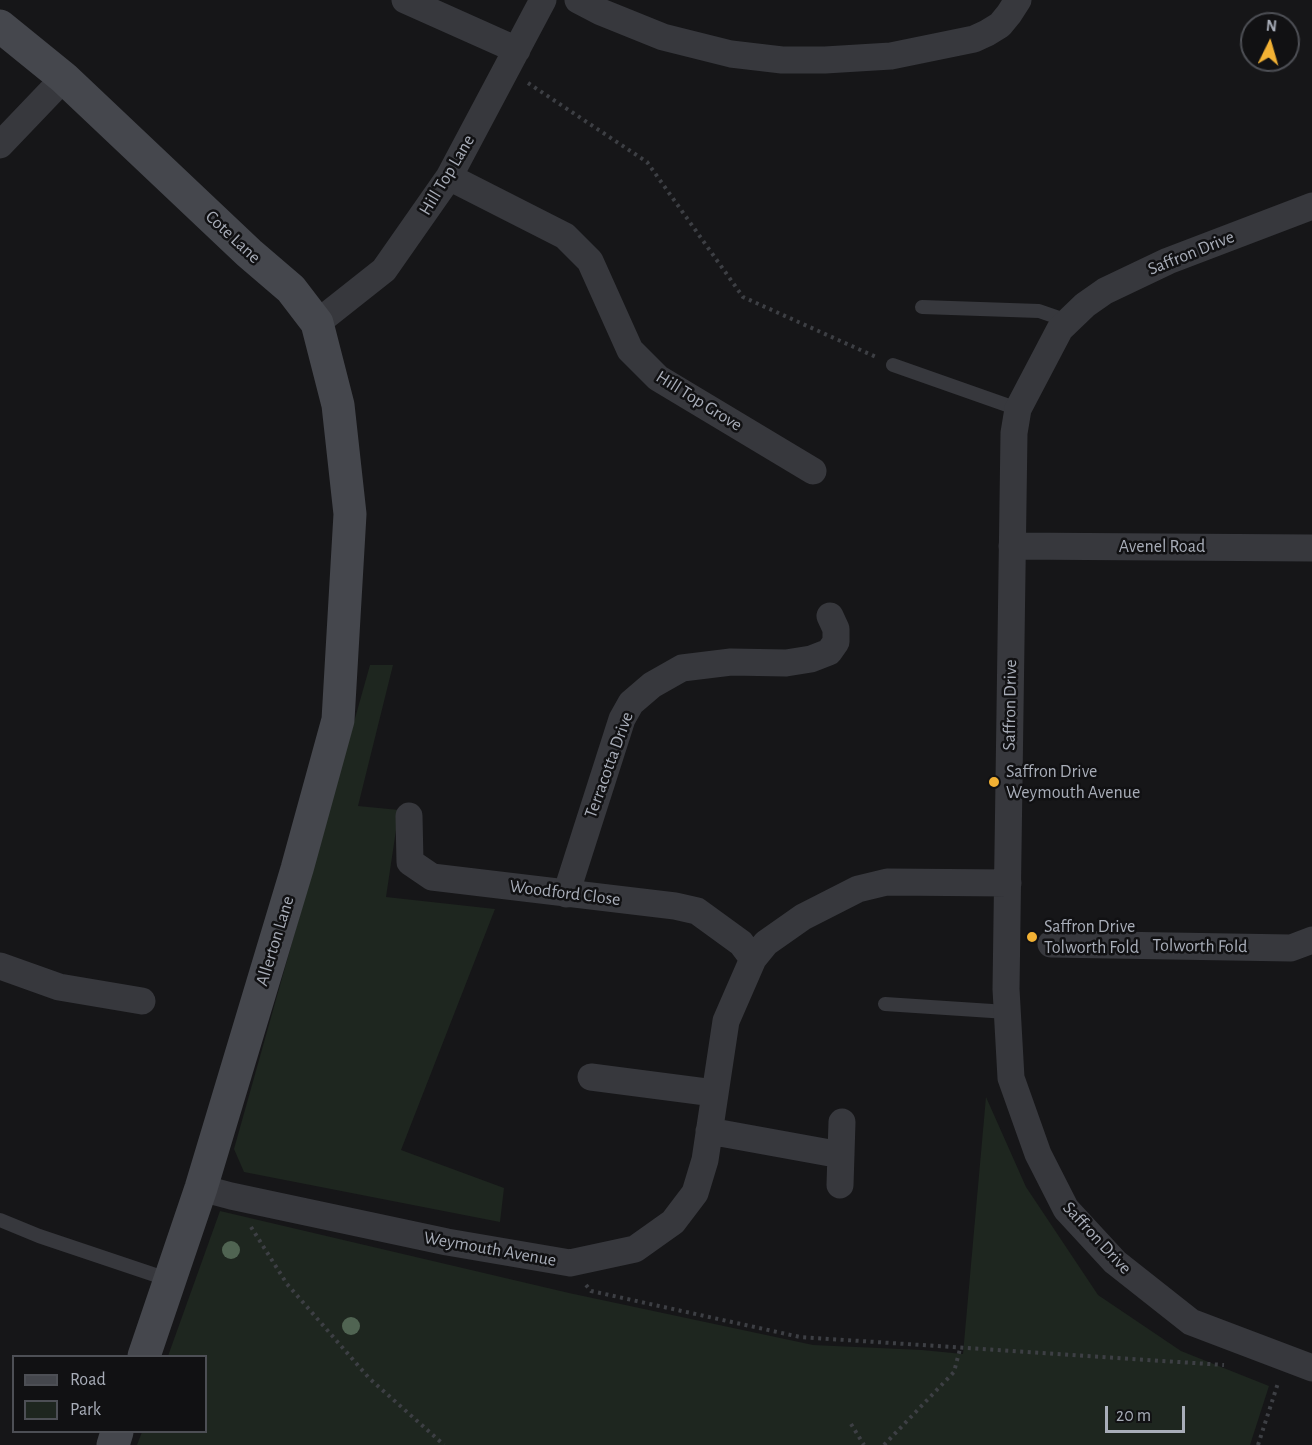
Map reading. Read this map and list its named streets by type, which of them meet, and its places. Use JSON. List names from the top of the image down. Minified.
{"streets":{"street":["Hill Top Lane","Cote Lane","Saffron Drive","Hill Top Grove","Avenel Road","Terracotta Drive","Woodford Close","Allerton Lane","Tolworth Fold","Weymouth Avenue"]},"crossings":[["Hill Top Lane","Cote Lane"],["Hill Top Lane","Hill Top Grove"],["Cote Lane","Allerton Lane"],["Saffron Drive","Avenel Road"],["Saffron Drive","Weymouth Avenue"],["Terracotta Drive","Woodford Close"],["Woodford Close","Weymouth Avenue"],["Allerton Lane","Weymouth Avenue"]],"places":["Saffron Drive Weymouth Avenue","Saffron Drive Tolworth Fold"],"legend":["Road","Park"],"scale_bar":"20 m","north":"top"}
